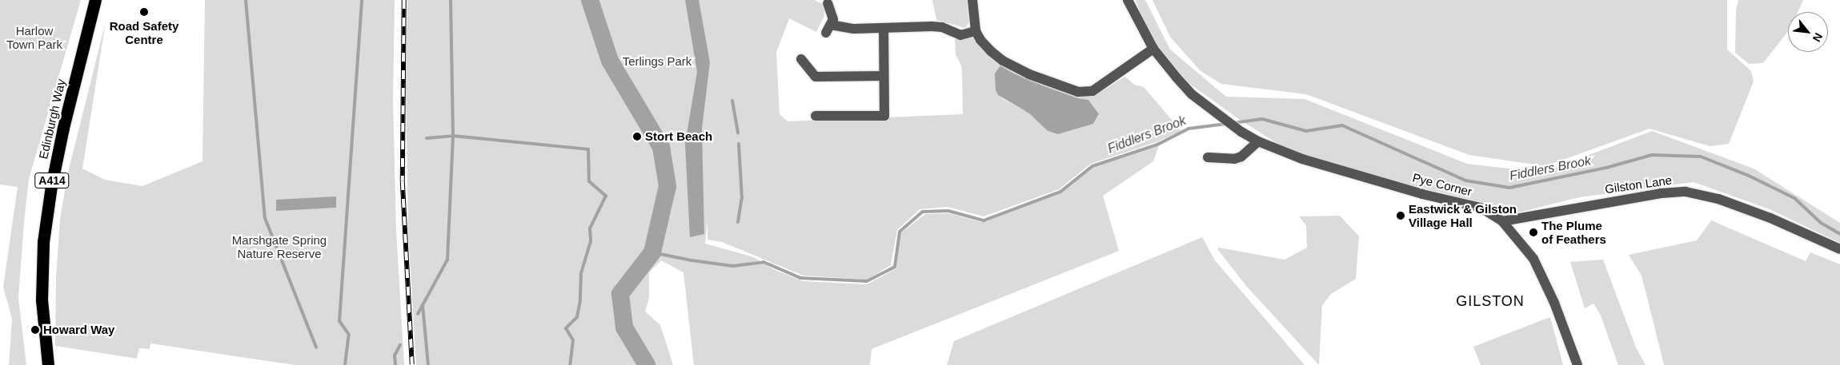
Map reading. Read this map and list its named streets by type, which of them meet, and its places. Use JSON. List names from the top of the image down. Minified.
{"streets":{"highway":["Edinburgh Way","A414"],"street":["Pye Corner","Gilston Lane"]},"crossings":[["Pye Corner","Gilston Lane"]],"districts":["GILSTON"],"water":["Fiddlers Brook"],"parks":["Harlow Town Park","Terlings Park","Marshgate Spring Nature Reserve"],"places":["Road Safety Centre","Stort Beach","Eastwick & Gilston Village Hall","The Plume of Feathers","Howard Way"],"north":"bottom right"}
